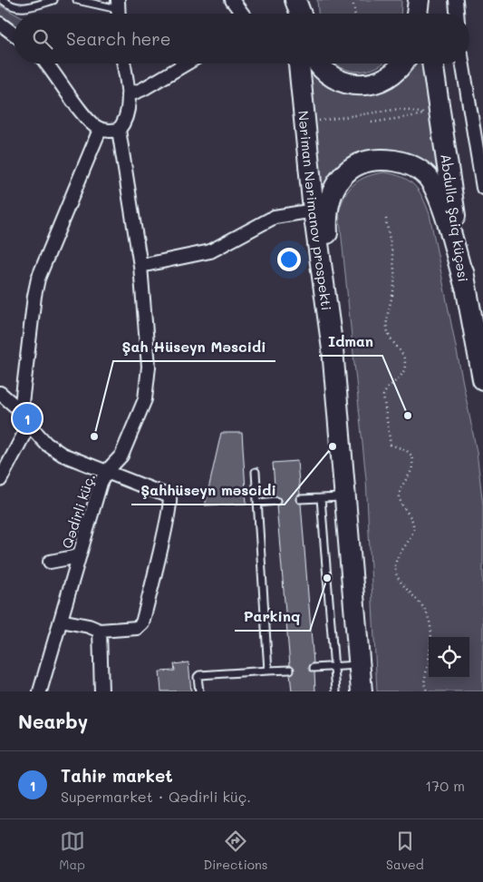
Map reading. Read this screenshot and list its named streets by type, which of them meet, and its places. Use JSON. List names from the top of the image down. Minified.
{"streets":{"main road":["Nəriman Nərimanov prospekti","Abdulla Şaiq küçəsi"],"street":["Qədirli küç."]},"places":["Idman","Şah Hüseyn Məscidi","Şahhüseyn məscidi","Parkinq"],"page":{"search":"Search here","pins":"1","heading":"Nearby","list":[{"mark":"1","name":"Tahir market","note":"Supermarket · Qədirli küç.","value":"170 m"}],"nav":["Map","Directions","Saved"]}}
